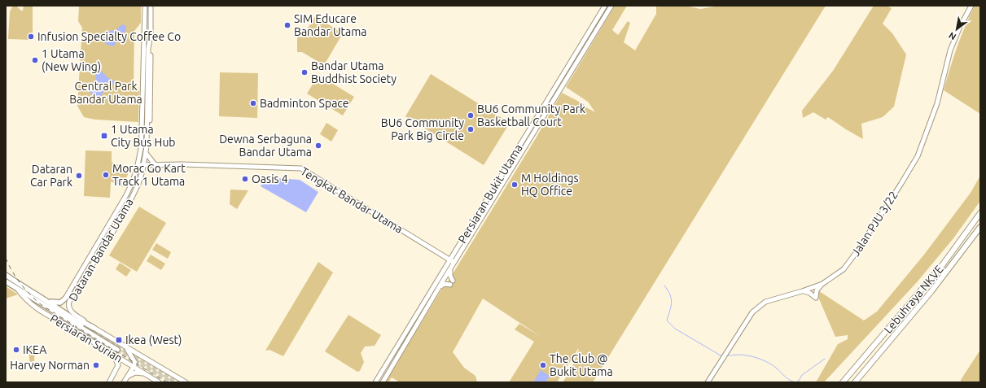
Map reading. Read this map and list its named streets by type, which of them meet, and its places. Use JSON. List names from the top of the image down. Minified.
{"streets":{"highway":["Lebuhraya NKVE"],"main road":["Persiaran Surian"],"street":["Persiaran Bukit Utama","Tengkat Bandar Utama","Jalan PJU 3/22","Dataran Bandar Utama"]},"crossings":[["Persiaran Bukit Utama","Tengkat Bandar Utama"],["Tengkat Bandar Utama","Dataran Bandar Utama"]],"parks":["Central Park Bandar Utama"],"places":{"other":["SIM Educare Bandar Utama","Infusion Specialty Coffee Co","1 Utama (New Wing)","Bandar Utama Buddhist Society","Badminton Space","BU6 Community Park Basketball Court","BU6 Community Park Big Circle","Dewna Serbaguna Bandar Utama","Morac Go Kart Track 1 Utama","Dataran Car Park","Oasis 4","M Holdings HQ Office","IKEA","Harvey Norman","The Club @ Bukit Utama"],"transit":["1 Utama City Bus Hub","Ikea (West)"]},"north":"bottom left"}
